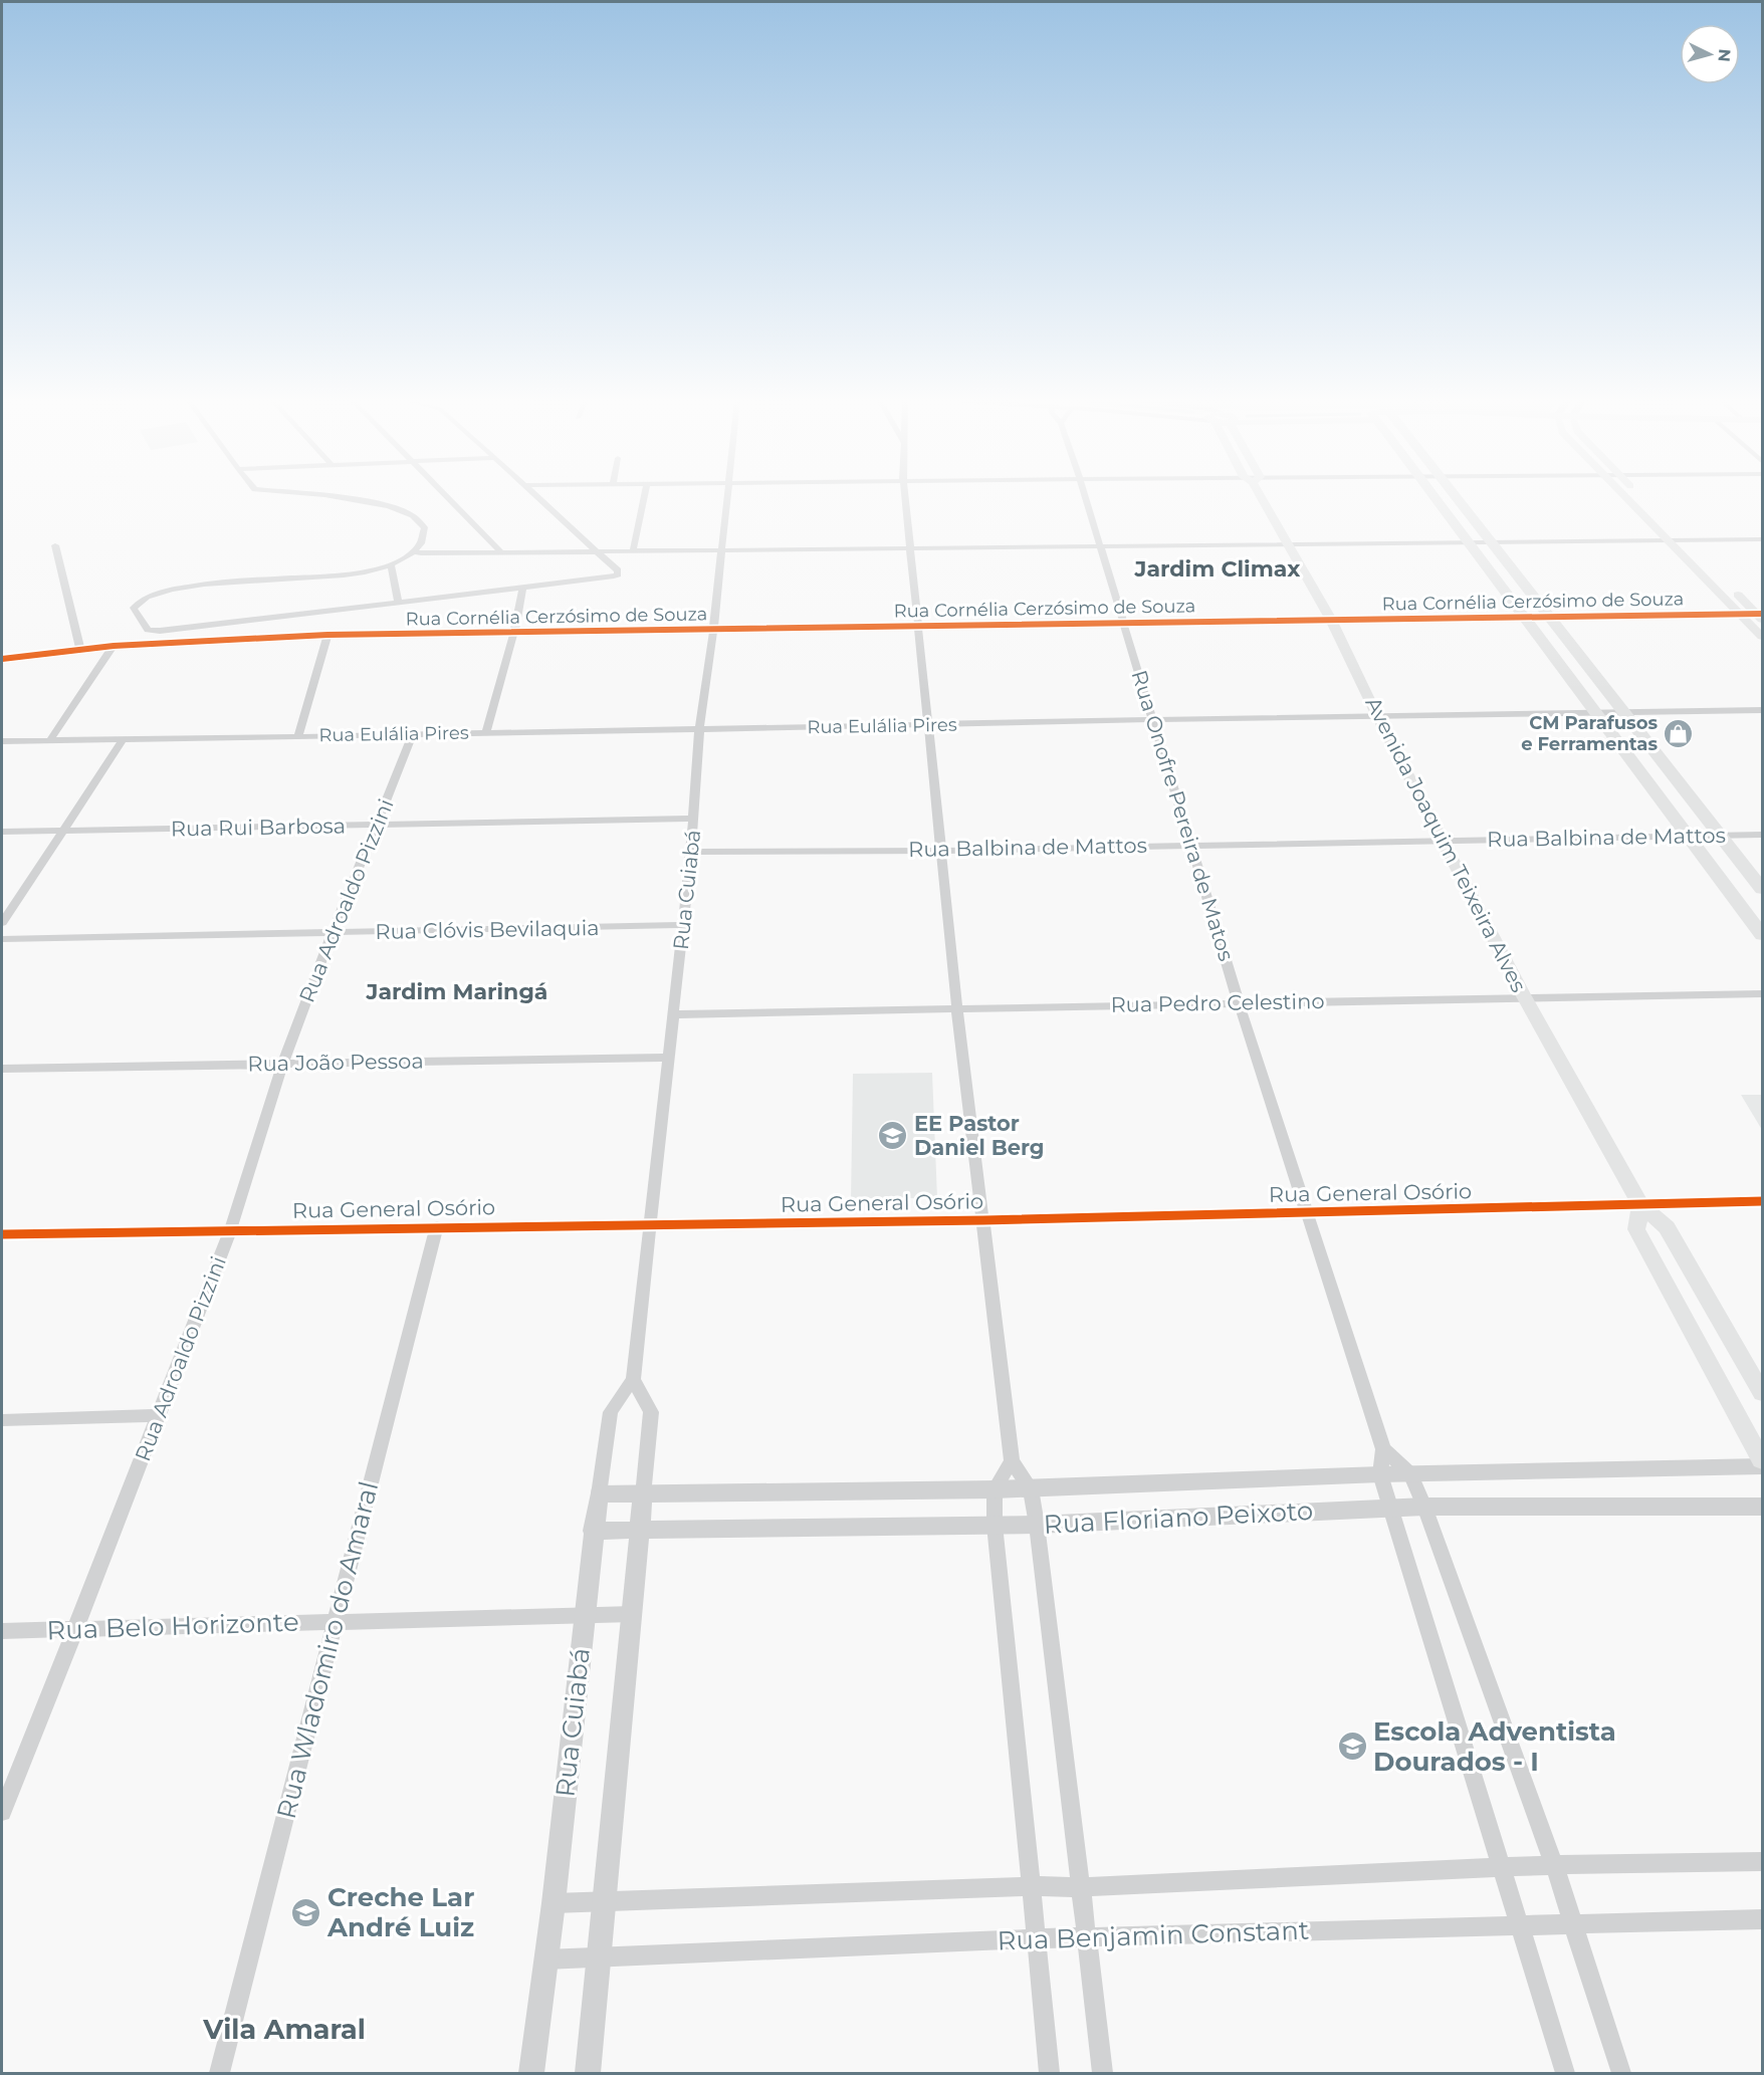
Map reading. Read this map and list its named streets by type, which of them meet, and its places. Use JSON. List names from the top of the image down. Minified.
{"streets":{"main road":["Avenida Joaquim Teixeira Alves"],"street":["Rua Cornélia Cerzósimo de Souza","Rua Eulália Pires","Rua Onofre Pereira de Matos","Rua Rui Barbosa","Rua Balbina de Mattos","Rua Cuiabá","Rua Adroaldo Pizzini","Rua Clóvis Bevilaquia","Rua Pedro Celestino","Rua João Pessoa","Rua General Osório","Rua Floriano Peixoto","Rua Belo Horizonte","Rua Wladomiro do Amaral","Rua Benjamin Constant"]},"crossings":[["Rua Cornélia Cerzósimo de Souza","Rua Onofre Pereira de Matos"],["Rua Cornélia Cerzósimo de Souza","Avenida Joaquim Teixeira Alves"],["Rua Cornélia Cerzósimo de Souza","Rua Cuiabá"],["Rua Eulália Pires","Rua Onofre Pereira de Matos"],["Rua Eulália Pires","Avenida Joaquim Teixeira Alves"],["Rua Eulália Pires","Rua Cuiabá"],["Rua Eulália Pires","Rua Adroaldo Pizzini"],["Rua Onofre Pereira de Matos","Rua Balbina de Mattos"],["Rua Onofre Pereira de Matos","Rua Pedro Celestino"],["Rua Onofre Pereira de Matos","Rua General Osório"],["Rua Onofre Pereira de Matos","Rua Floriano Peixoto"],["Rua Onofre Pereira de Matos","Rua Benjamin Constant"],["Rua Rui Barbosa","Rua Cuiabá"],["Rua Rui Barbosa","Rua Adroaldo Pizzini"],["Rua Balbina de Mattos","Avenida Joaquim Teixeira Alves"],["Rua Balbina de Mattos","Rua Cuiabá"],["Avenida Joaquim Teixeira Alves","Rua Pedro Celestino"],["Avenida Joaquim Teixeira Alves","Rua General Osório"],["Rua Cuiabá","Rua Clóvis Bevilaquia"],["Rua Cuiabá","Rua Pedro Celestino"],["Rua Cuiabá","Rua João Pessoa"],["Rua Cuiabá","Rua General Osório"],["Rua Cuiabá","Rua Floriano Peixoto"],["Rua Cuiabá","Rua Belo Horizonte"],["Rua Cuiabá","Rua Benjamin Constant"],["Rua Adroaldo Pizzini","Rua Clóvis Bevilaquia"],["Rua Adroaldo Pizzini","Rua João Pessoa"],["Rua Adroaldo Pizzini","Rua General Osório"],["Rua Adroaldo Pizzini","Rua Belo Horizonte"],["Rua General Osório","Rua Wladomiro do Amaral"],["Rua Belo Horizonte","Rua Wladomiro do Amaral"]],"districts":["Jardim Climax","Jardim Maringá","Vila Amaral"],"places":{"shop":["CM Parafusos e Ferramentas"],"school or university":["EE Pastor Daniel Berg","Escola Adventista Dourados - I","Creche Lar André Luiz"]},"north":"right"}
